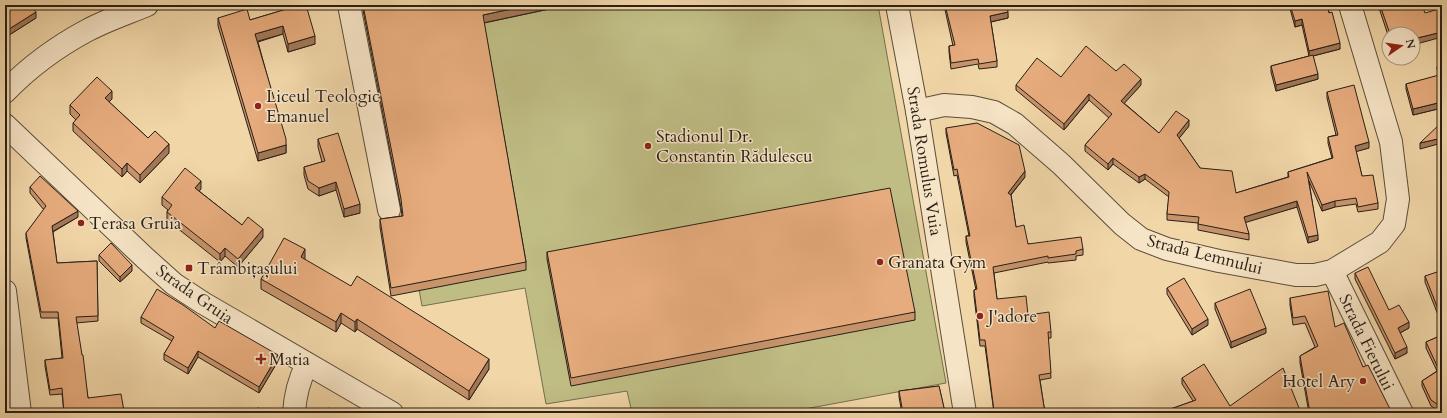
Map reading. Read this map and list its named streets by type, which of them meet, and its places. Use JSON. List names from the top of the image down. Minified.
{"streets":{"street":["Strada Romulus Vuia","Strada Lemnului","Strada Gruia","Strada Fierului"]},"crossings":[["Strada Romulus Vuia","Strada Lemnului"],["Strada Lemnului","Strada Fierului"]],"places":{"other":["Liceul Teologic Emanuel","Stadionul Dr. Constantin Rădulescu","Terasa Gruia","Granata Gym","J'adore","Hotel Ary"],"transit":["Trâmbițașului"],"health":["Matia"]},"north":"right"}
